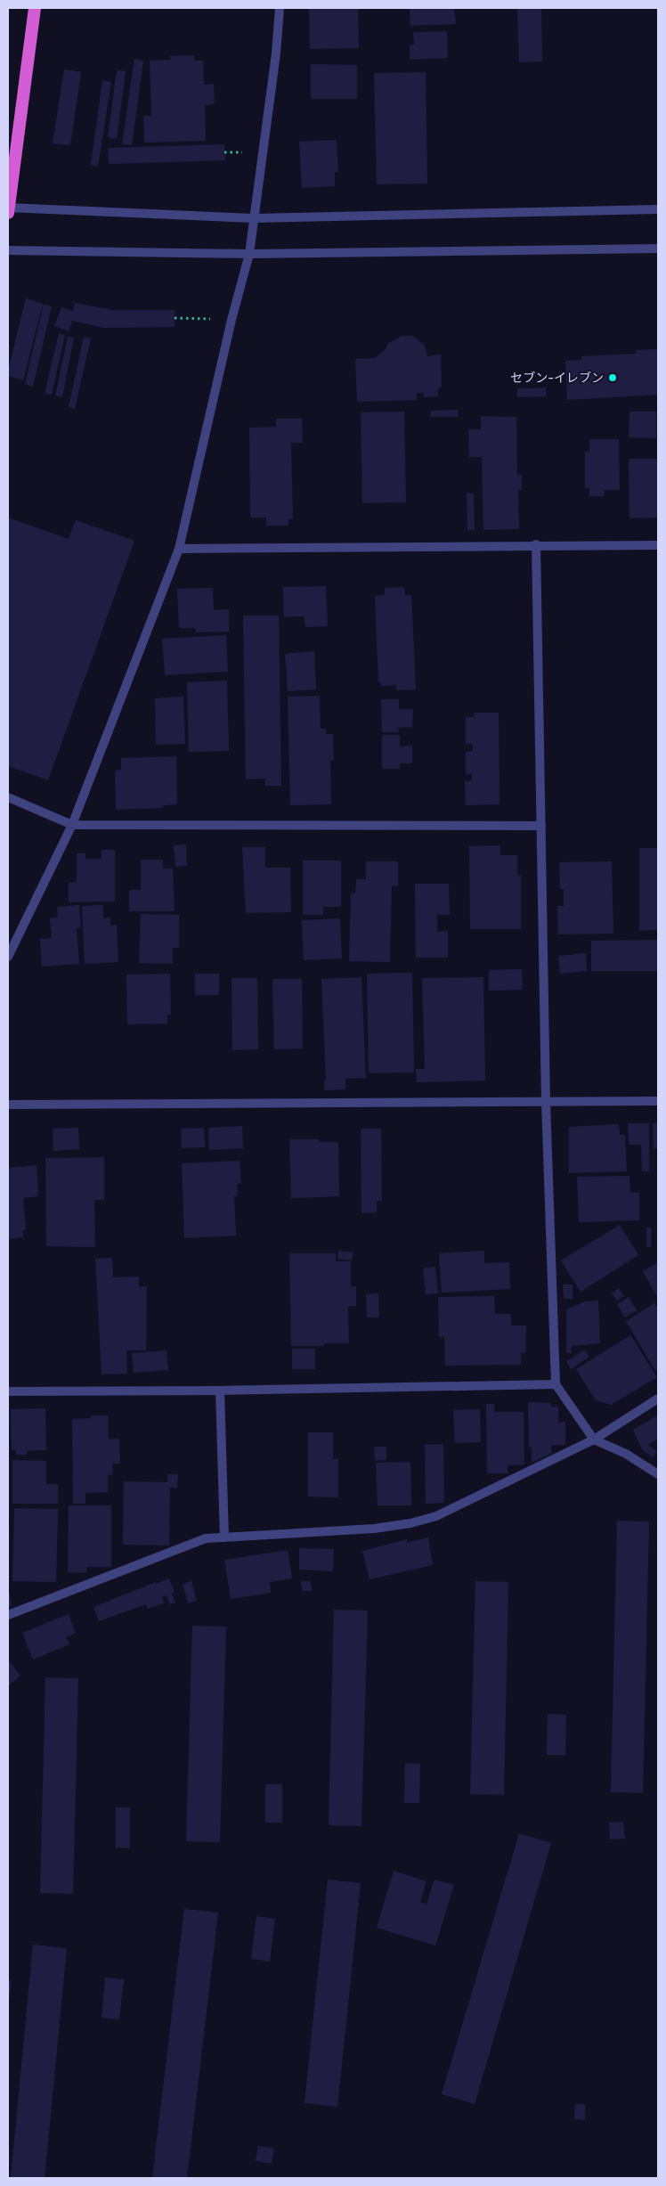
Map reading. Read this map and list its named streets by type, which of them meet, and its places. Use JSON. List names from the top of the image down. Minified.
{"places":["セブン-イレブン"]}
